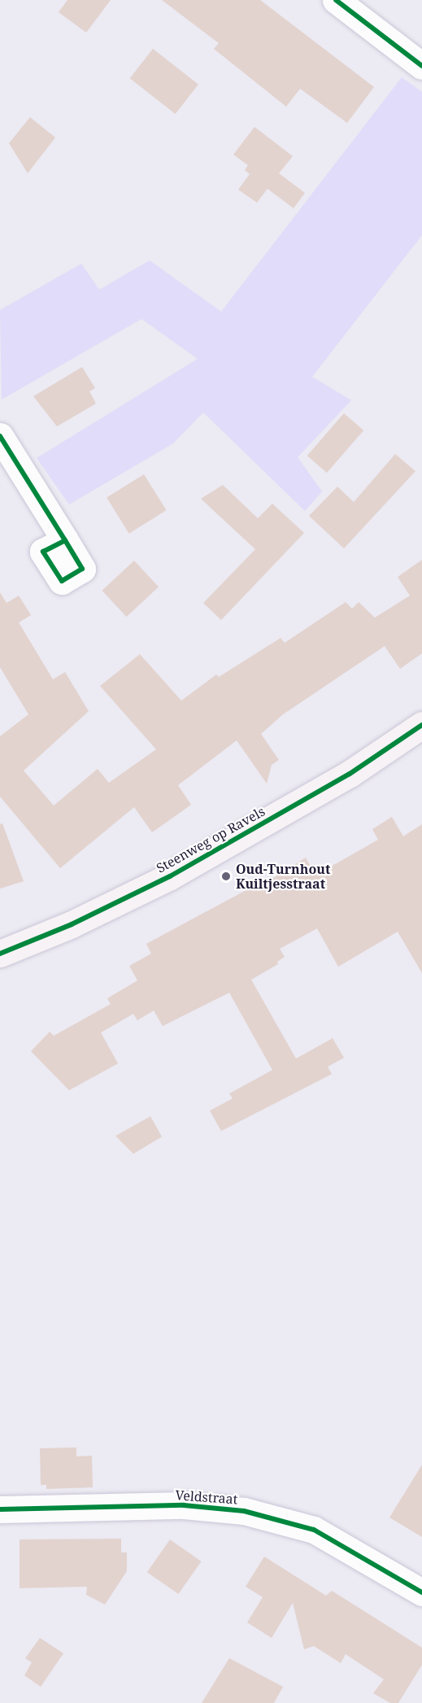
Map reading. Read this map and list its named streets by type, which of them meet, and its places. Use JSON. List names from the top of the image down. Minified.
{"streets":{"main road":["Steenweg op Ravels"],"street":["Veldstraat"]},"places":["Oud-Turnhout Kuiltjesstraat"]}
